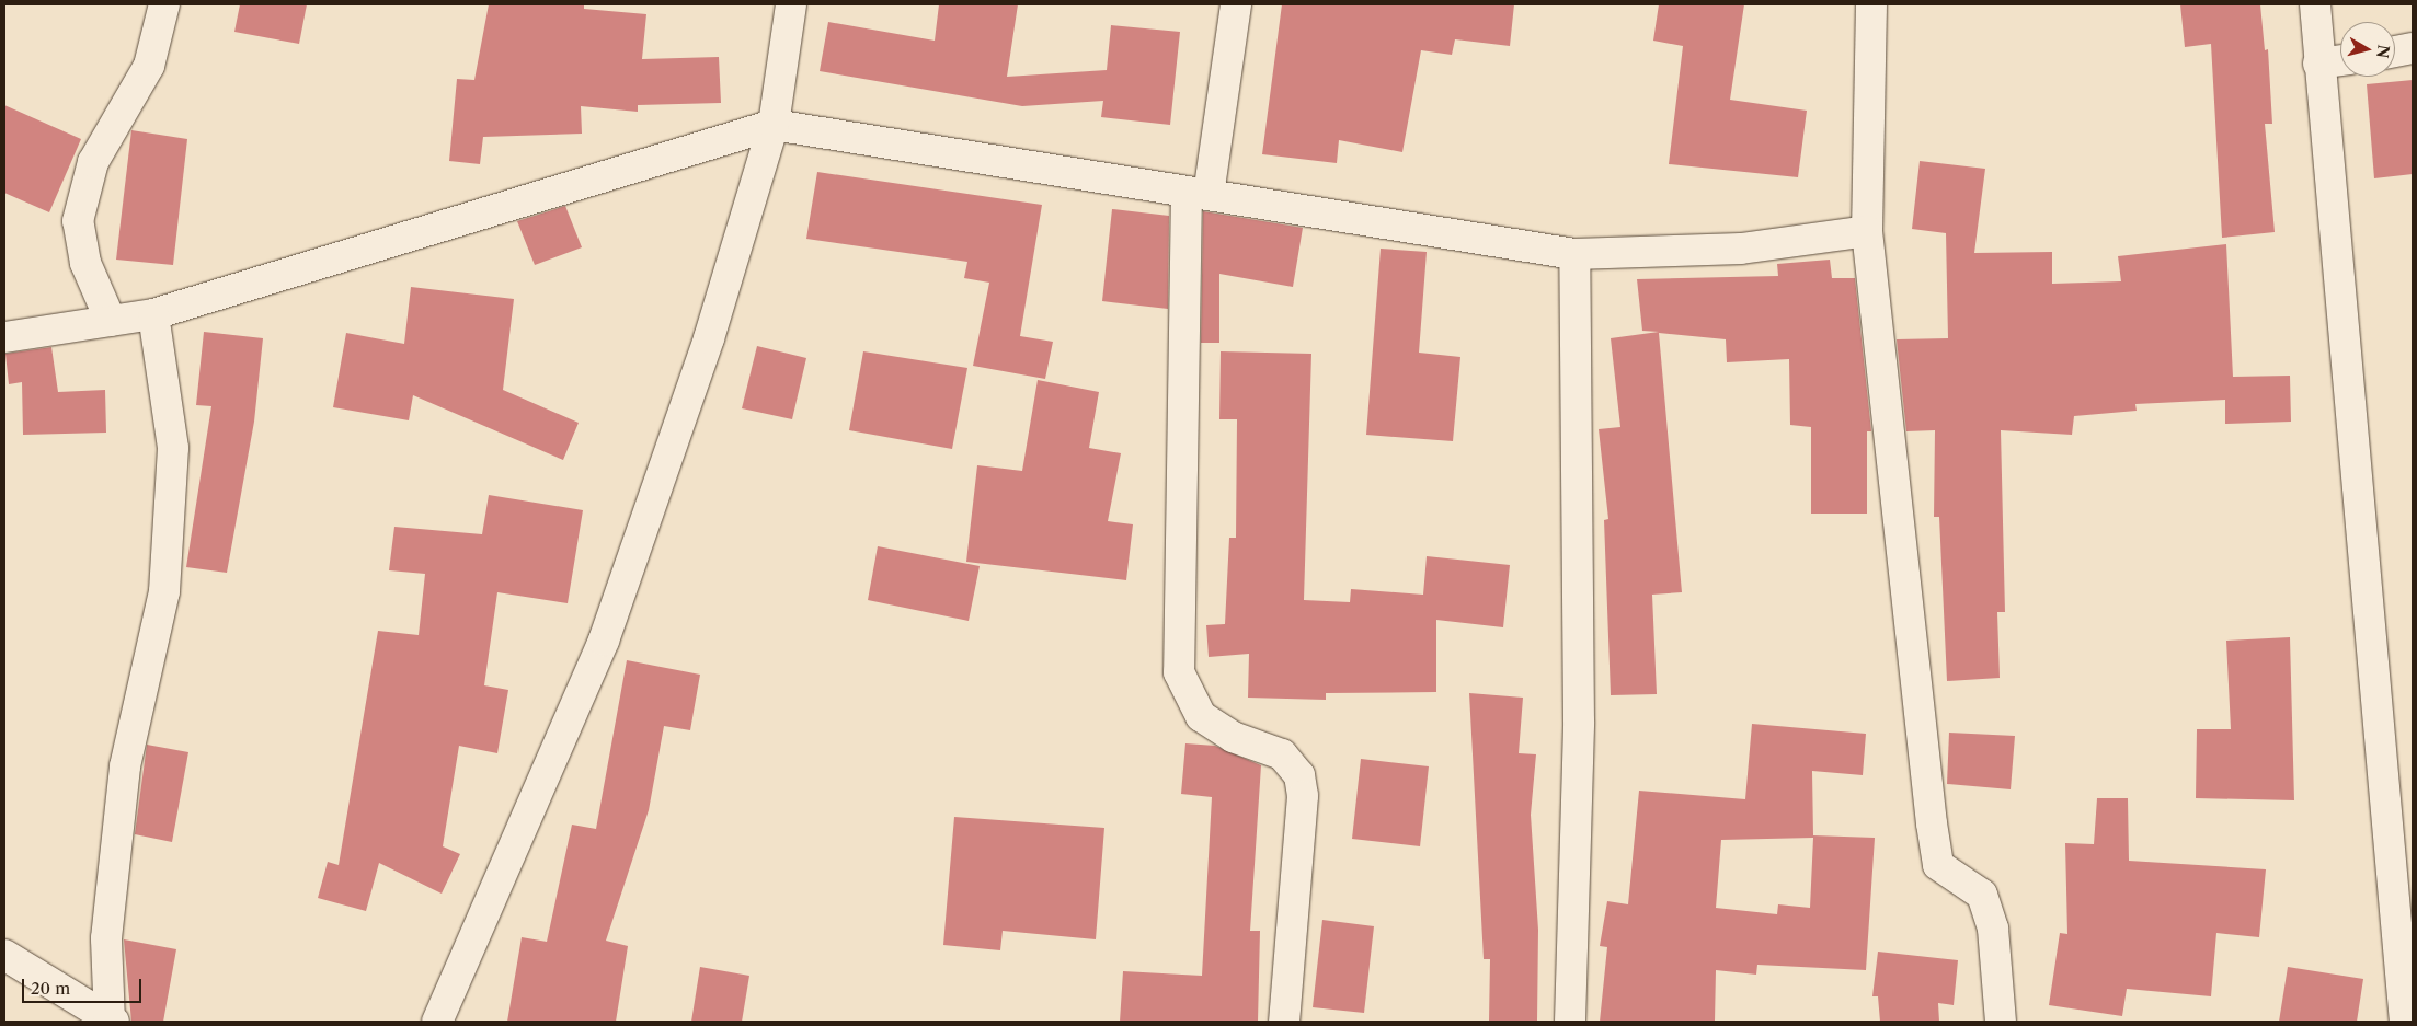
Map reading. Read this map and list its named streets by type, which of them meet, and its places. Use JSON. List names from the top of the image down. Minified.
{"scale_bar":"20 m","north":"right"}
